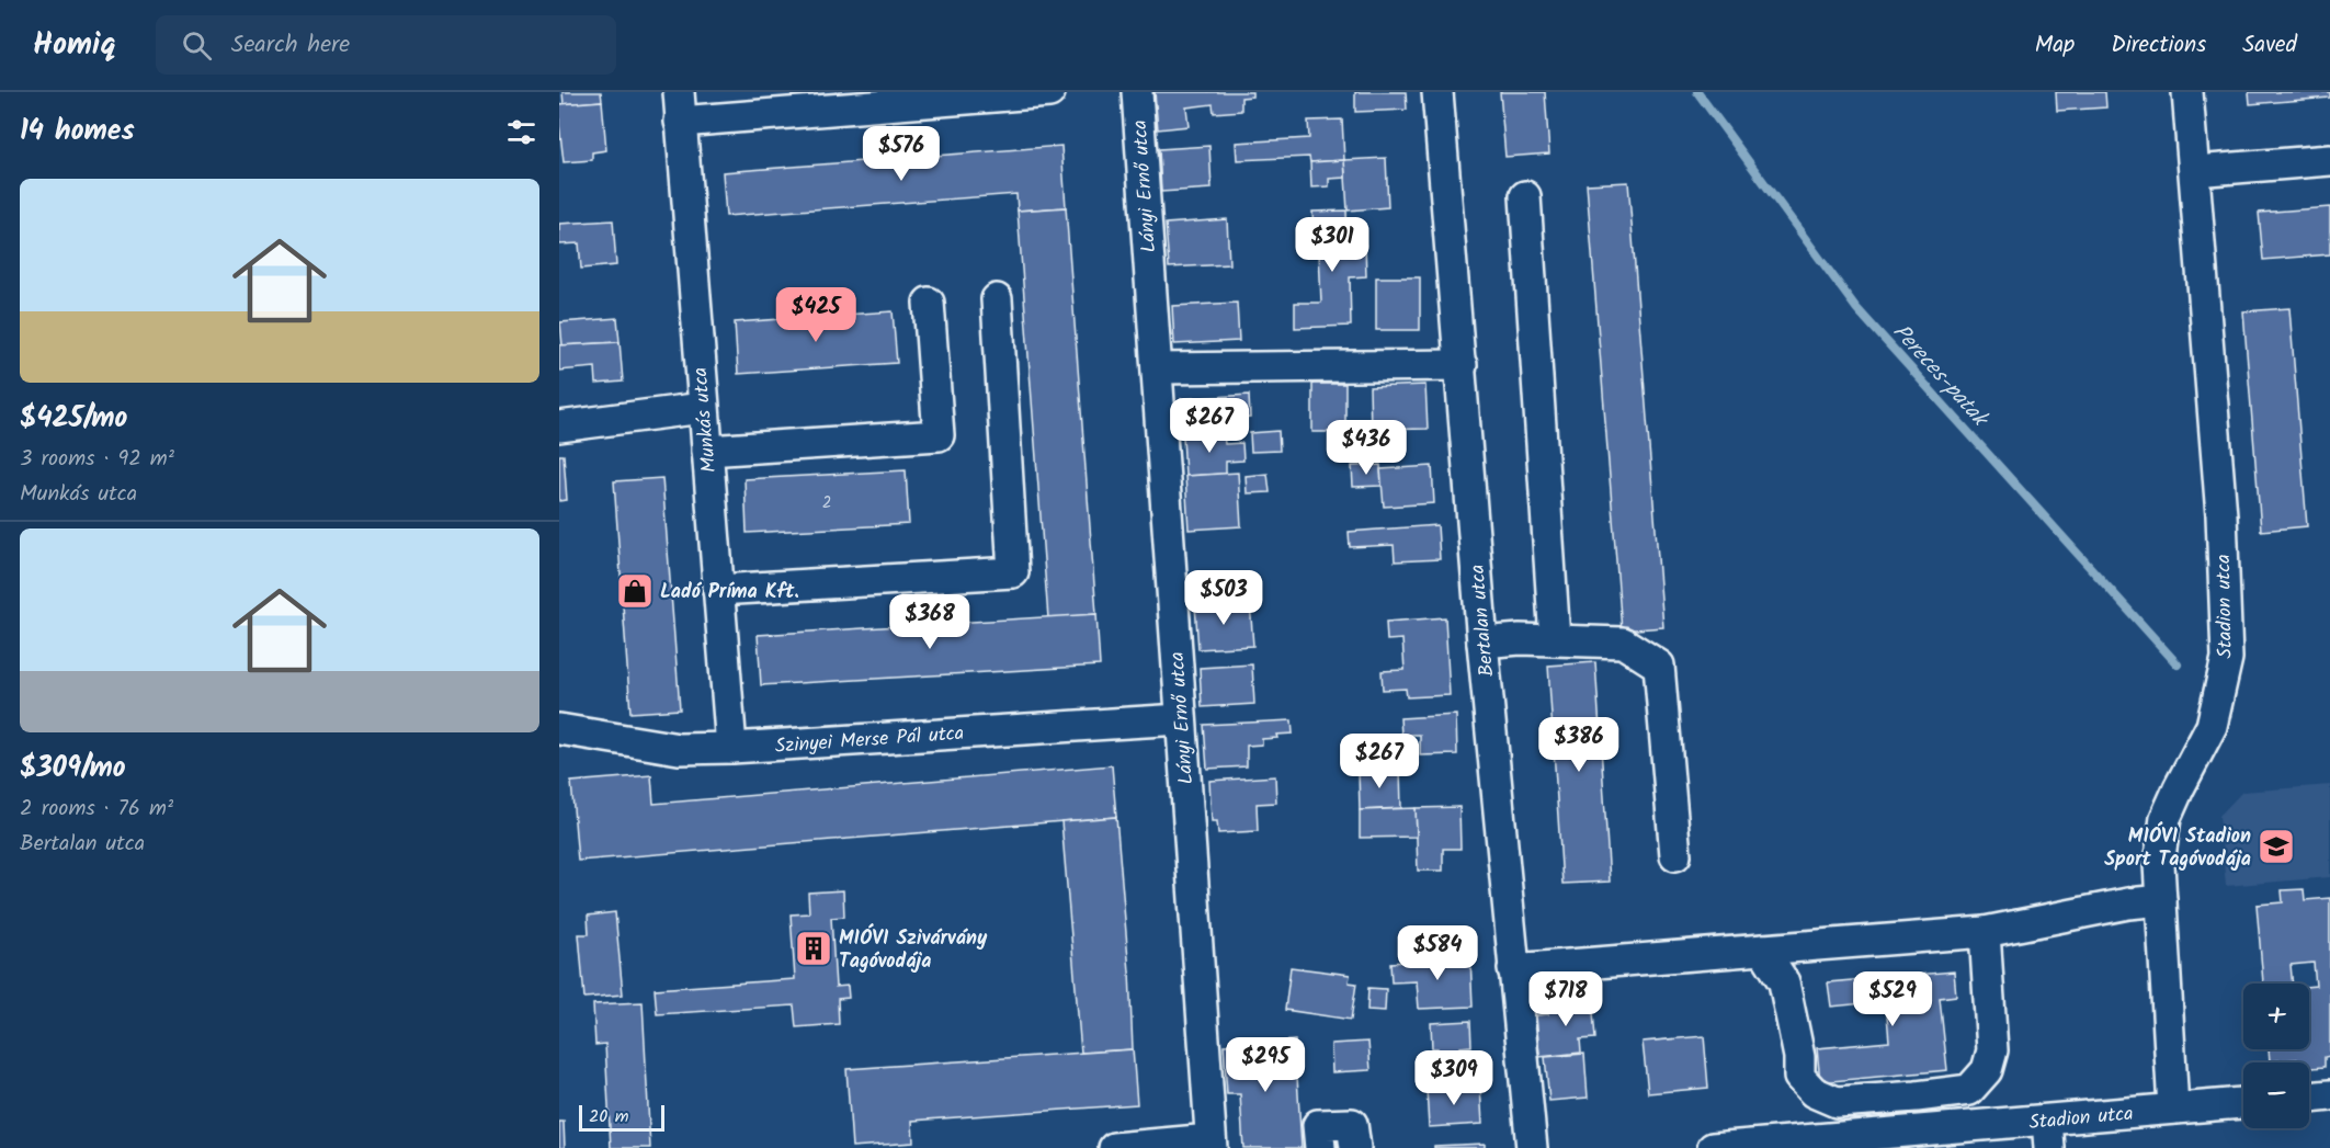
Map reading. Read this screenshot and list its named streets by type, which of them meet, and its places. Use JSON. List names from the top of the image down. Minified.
{"streets":{"street":["Lányi Ernő utca","Munkás utca","Stadion utca","Bertalan utca","Szinyei Merse Pál utca"]},"crossings":[["Lányi Ernő utca","Szinyei Merse Pál utca"],["Munkás utca","Szinyei Merse Pál utca"]],"water":["Pereces-patak"],"places":{"shop":["Ladó Príma Kft."],"school or university":["MIÓVI Stadion Sport Tagóvodája"],"building":["MIÓVI Szivárvány Tagóvodája"]},"house_numbers":["2"],"scale_bar":"20 m","page":{"header":"Homiq","search":"Search here","nav":["Map","Directions","Saved"],"heading":"14 homes","price":["$576","$301","$425","$267","$436","$503","$368","$386","$267","$584","$718","$529","$295","$309"],"list":[{"name":"$425/mo","note":"3 rooms · 92 m² · Munkás utca"},{"name":"$309/mo","note":"2 rooms · 76 m² · Bertalan utca"}],"map_buttons":["+","−"],"scale":"20 m"}}
